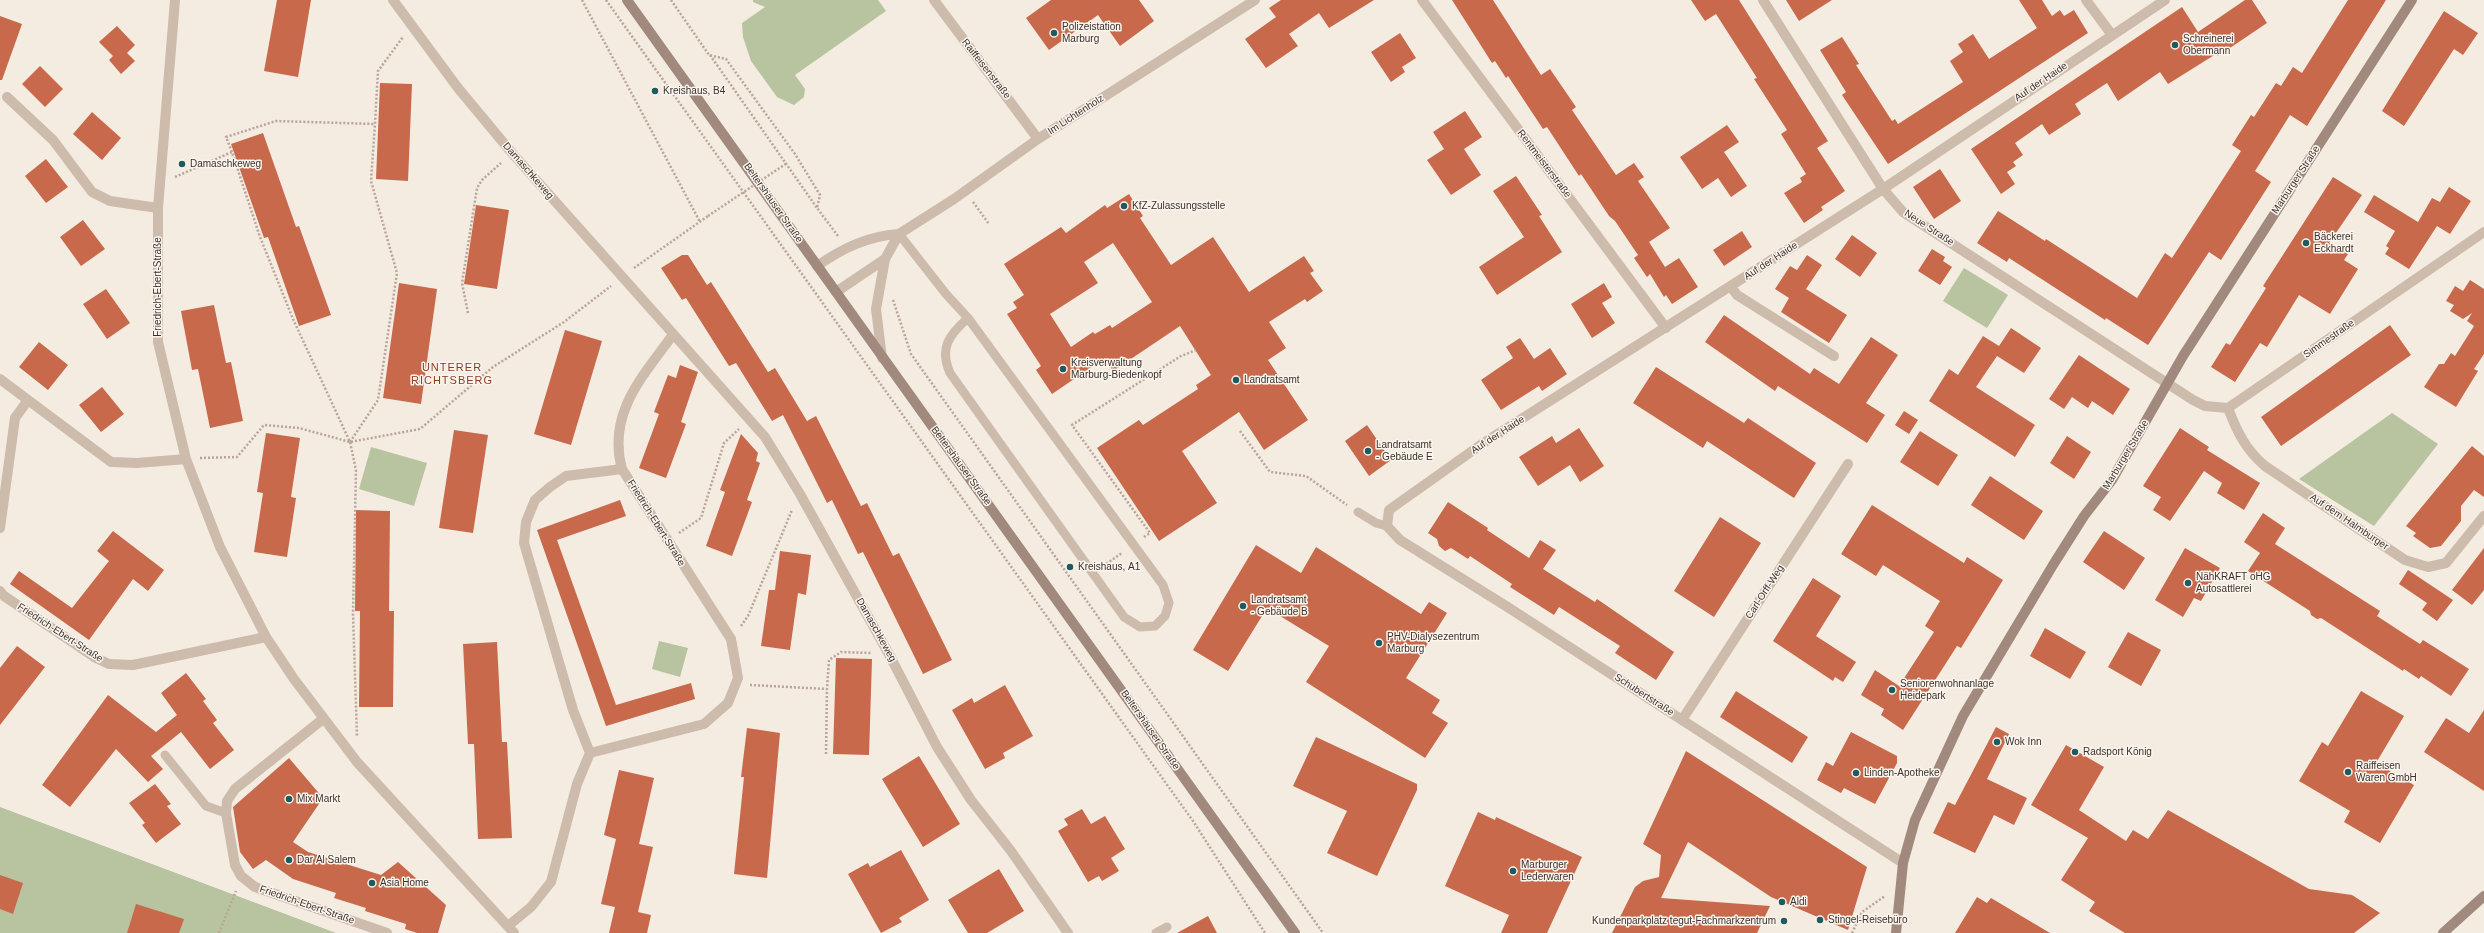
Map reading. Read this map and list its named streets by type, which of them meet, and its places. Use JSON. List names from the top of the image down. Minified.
{"streets":{"main road":["Marburger Straße","Beltershäuser Straße"],"street":["Raiffeisenstraße","Auf der Haide","Im Lichtenholz","Rentmeisterstraße","Damaschkeweg","Neue Straße","Friedrich-Ebert-Straße","Simmestraße","Auf dem Halmburger","Carl-Orff-Weg","Schubertstraße"]},"crossings":[["Raiffeisenstraße","Im Lichtenholz"],["Auf der Haide","Rentmeisterstraße"],["Auf der Haide","Neue Straße"],["Auf der Haide","Schubertstraße"],["Im Lichtenholz","Beltershäuser Straße"],["Marburger Straße","Neue Straße"],["Marburger Straße","Schubertstraße"],["Simmestraße","Auf dem Halmburger"],["Carl-Orff-Weg","Schubertstraße"]],"districts":["UNTERER RICHTSBERG"],"places":["Polizeistation Marburg","Schreinerei Obermann","Kreishaus, B4","Damaschkeweg","KfZ-Zulassungsstelle","Bäckerei Eckhardt","Kreisverwaltung Marburg-Biedenkopf","Landratsamt","Landratsamt - Gebäude E","Kreishaus, A1","NähKRAFT oHG Autosattlerei","Landratsamt - Gebäude B","PHV-Dialysezentrum Marburg","Seniorenwohnanlage Heidepark","Wok Inn","Radsport König","Raiffeisen Waren GmbH","Linden-Apotheke","Mix Markt","Dar Al Salem","Marburger Lederwaren","Asia Home","Aldi","Stingel-Reisebüro","Kundenparkplatz tegut-Fachmarkzentrum"]}
